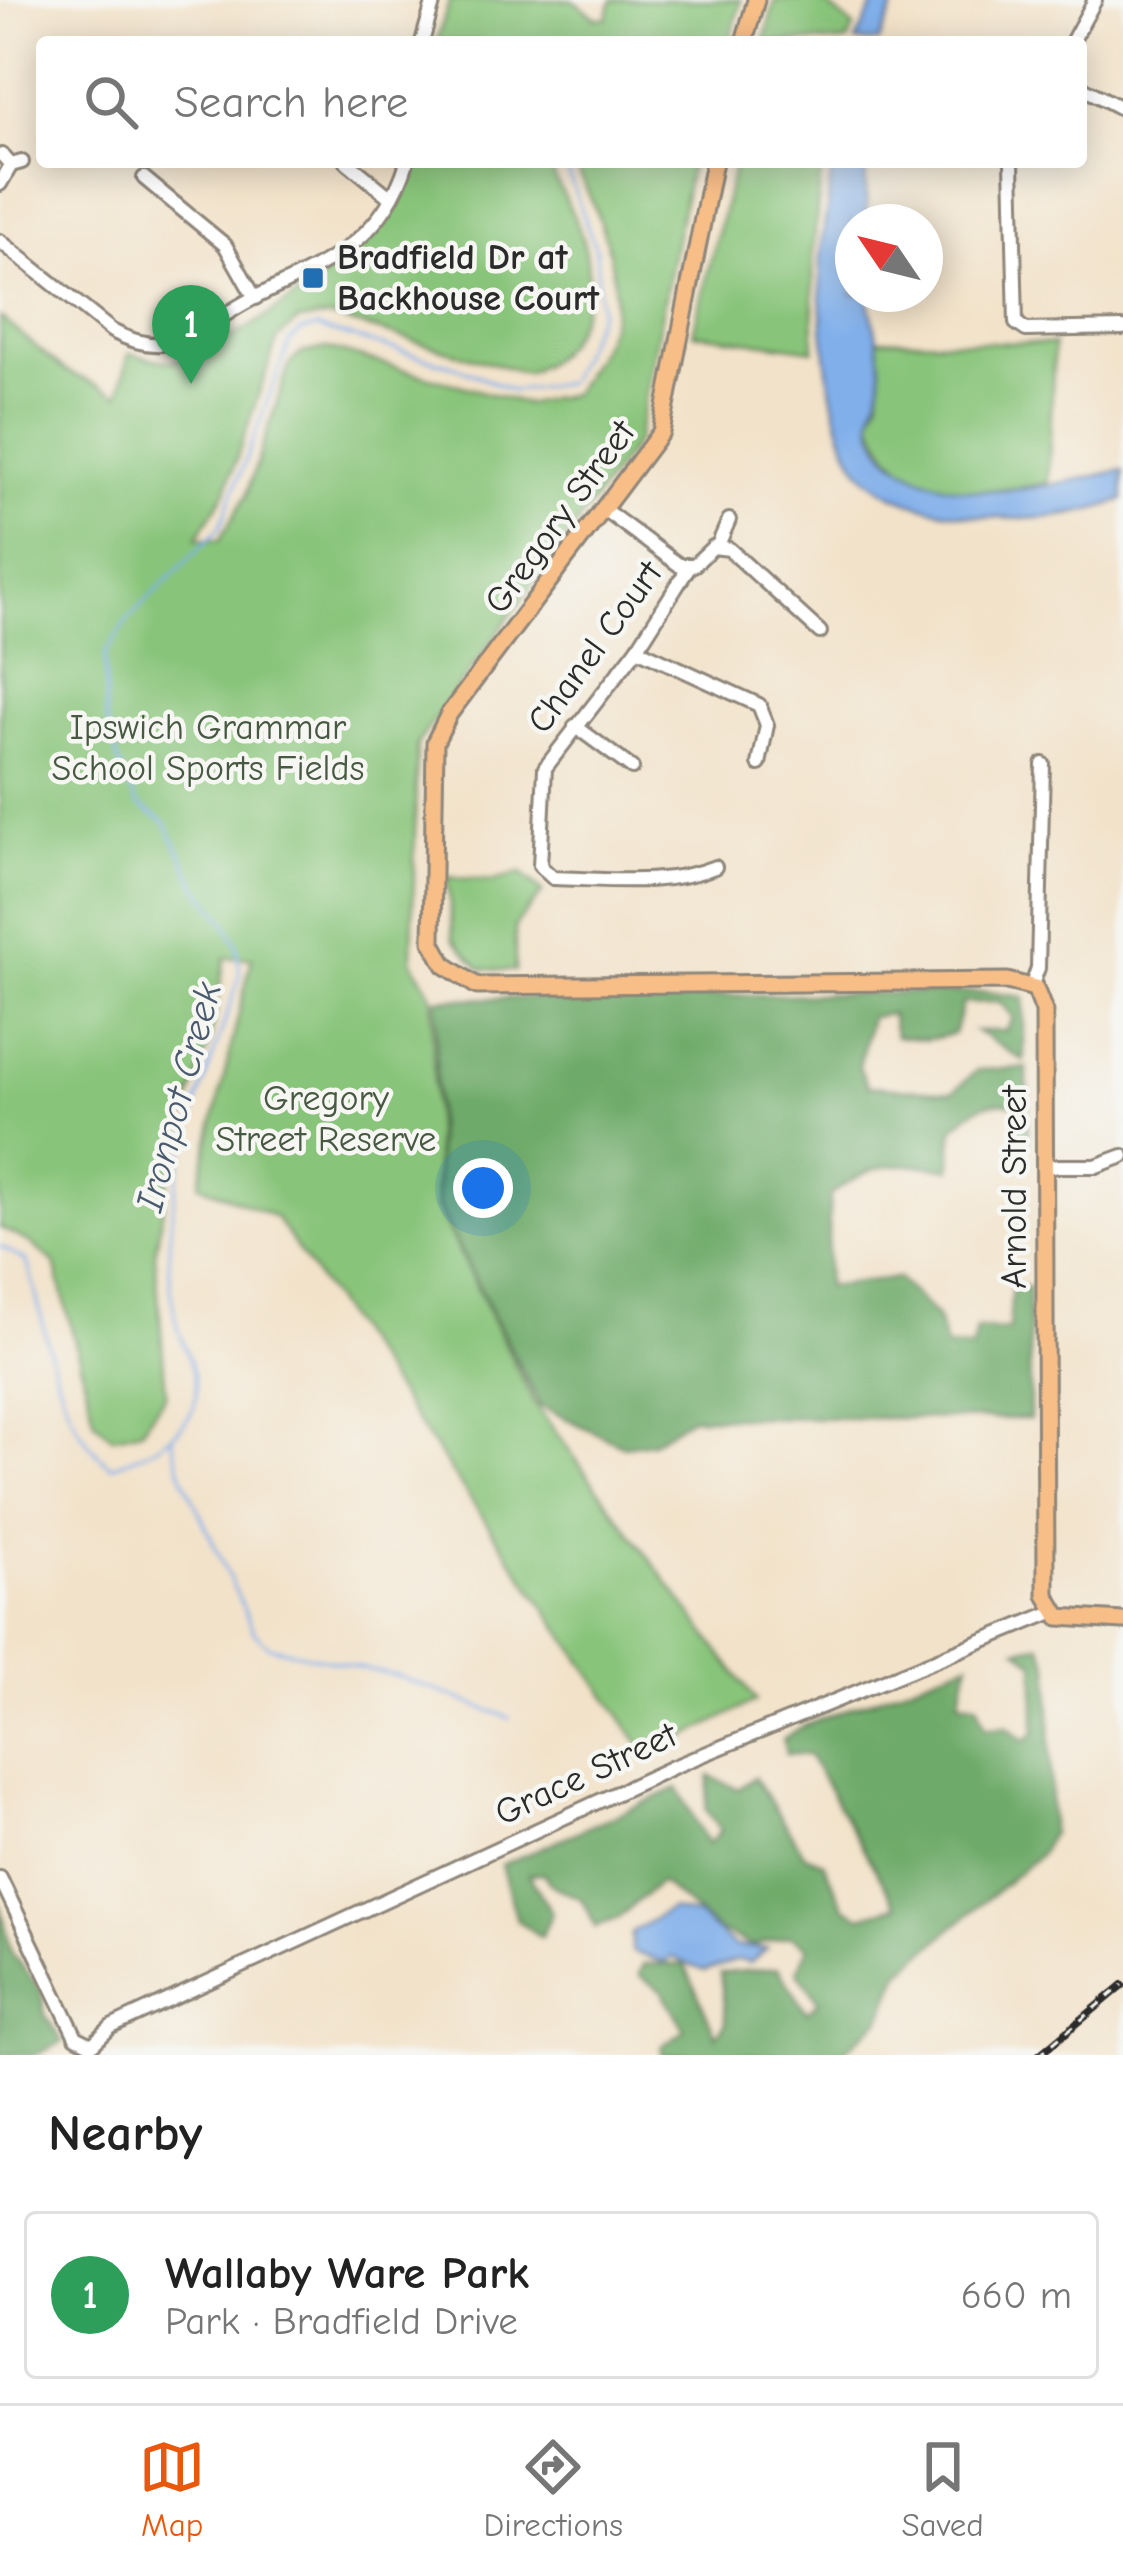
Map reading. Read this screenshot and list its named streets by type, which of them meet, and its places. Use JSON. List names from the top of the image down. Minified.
{"streets":{"main road":["Gregory Street","Arnold Street"],"street":["Chanel Court","Grace Street"]},"crossings":[["Gregory Street","Arnold Street"],["Arnold Street","Grace Street"]],"water":["Ironpot Creek"],"parks":["Ipswich Grammar School Sports Fields","Gregory Street Reserve"],"places":{"transit":["Bradfield Dr at Backhouse Court"]},"north":"top left","page":{"search":"Search here","pins":"1","heading":"Nearby","list":[{"mark":"1","name":"Wallaby Ware Park","note":"Park · Bradfield Drive","value":"660 m"}],"nav":["Map","Directions","Saved"]}}
